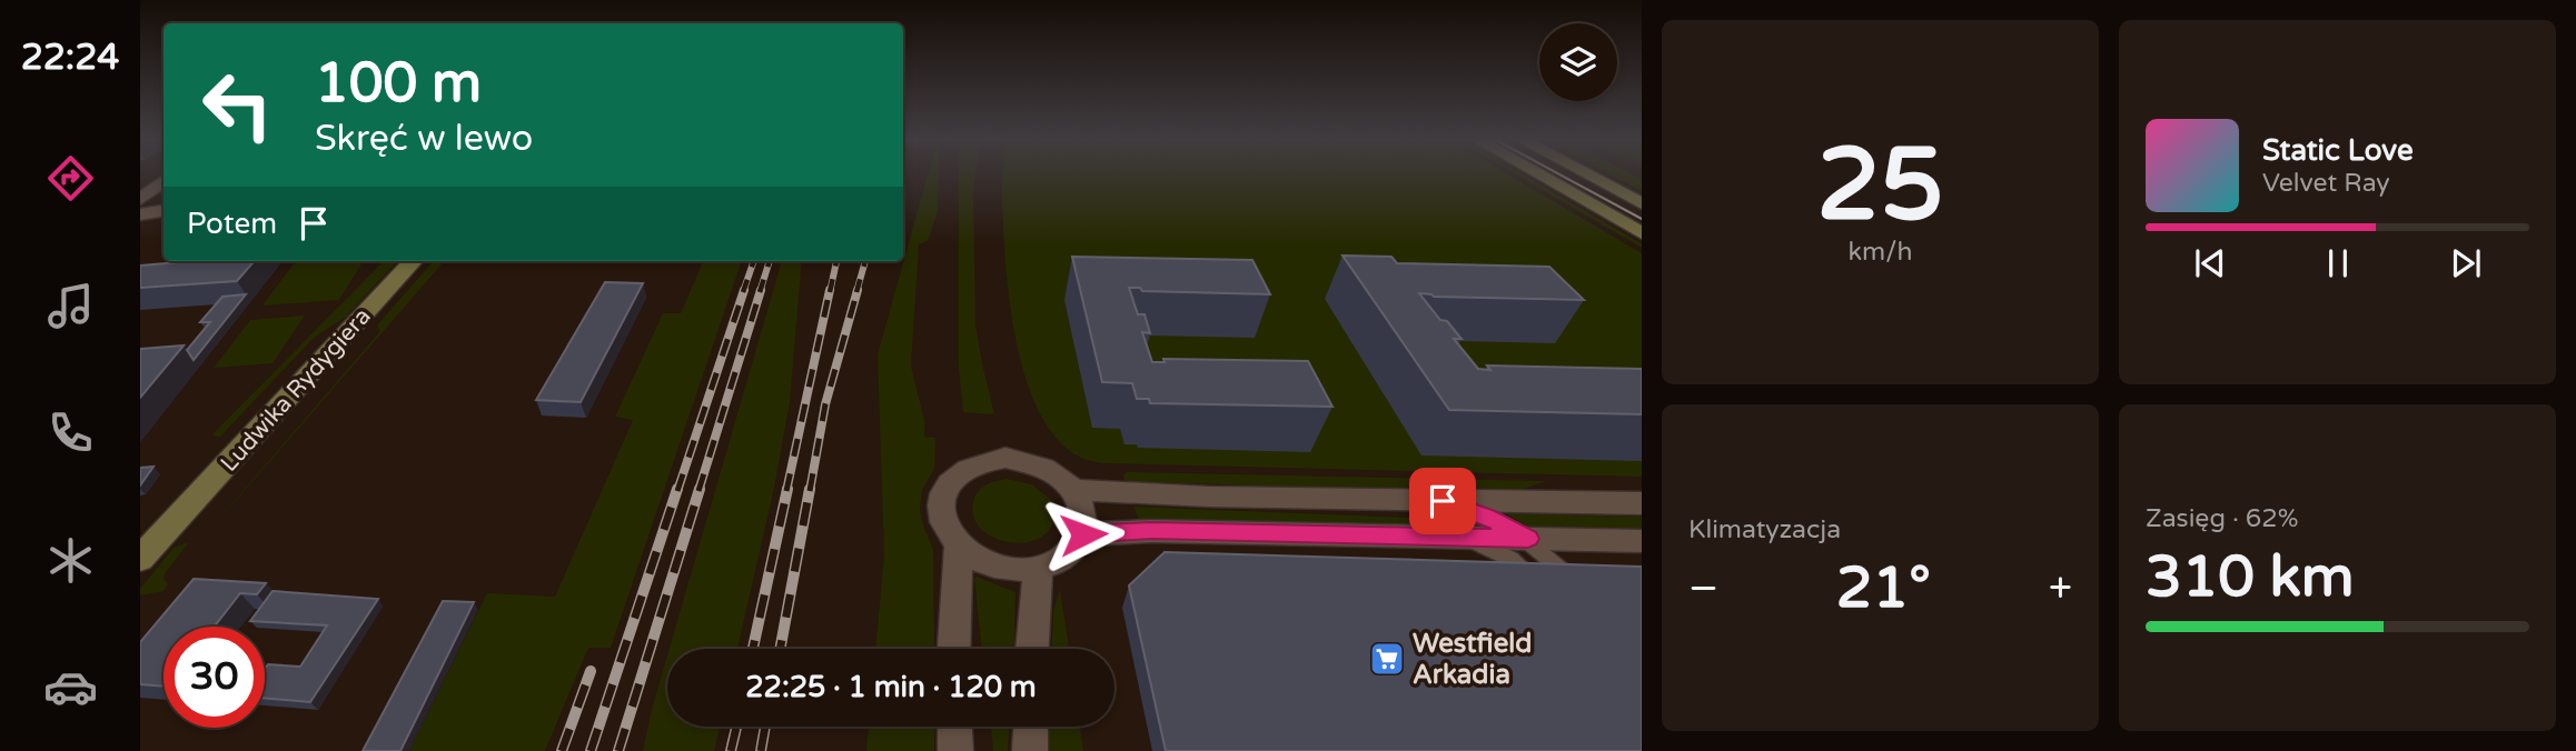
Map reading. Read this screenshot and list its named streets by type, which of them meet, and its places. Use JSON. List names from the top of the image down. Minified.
{"streets":{"street":["Ludwika Rydygiera"]},"places":{"supermarket":["Westfield Arkadia"]},"page":{"tabs":"22:24","tile":[["25","km/h"],"Klimatyzacja",["Zasięg · 62%","310 km"]],"turn":["100 m","Skręć w lewo"],"song":["Static Love","Velvet Ray"],"then":"Potem","heat":["−","21°","+"],"limit":"30","trip":"22:25 · 1 min · 120 m"}}
